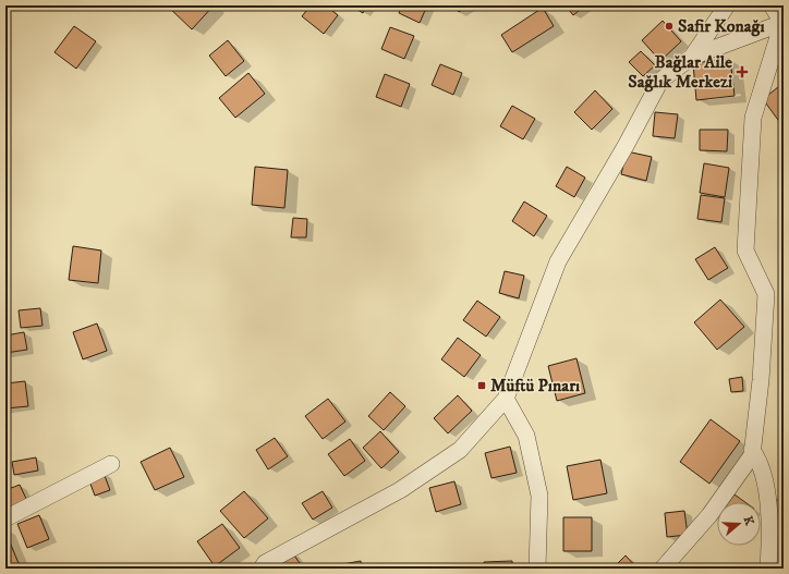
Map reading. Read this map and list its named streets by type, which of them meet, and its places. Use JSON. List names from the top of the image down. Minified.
{"places":{"other":["Safir Konağı"],"health":["Bağlar Aile Sağlık Merkezi"],"transit":["Müftü Pınarı"]},"north":"right"}
